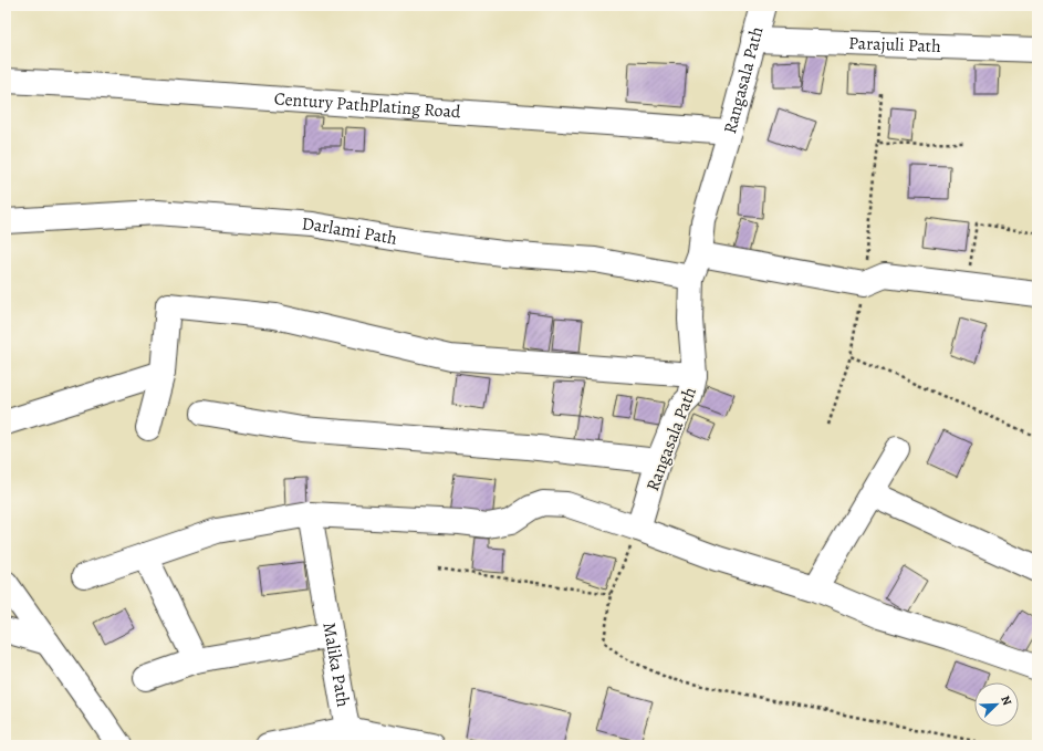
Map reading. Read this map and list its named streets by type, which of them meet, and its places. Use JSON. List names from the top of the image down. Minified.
{"streets":{"street":["Parajuli Path","Rangasala Path","Century PathPlating Road","Darlami Path","Malika Path"]},"crossings":[["Parajuli Path","Rangasala Path"],["Rangasala Path","Century PathPlating Road"],["Rangasala Path","Darlami Path"]],"north":"top right"}
